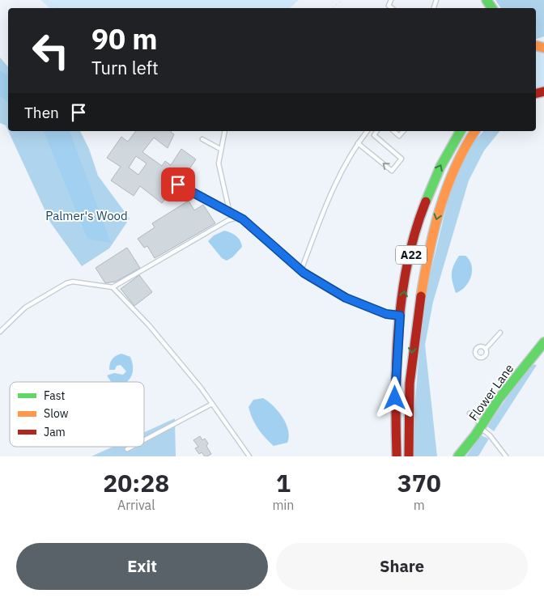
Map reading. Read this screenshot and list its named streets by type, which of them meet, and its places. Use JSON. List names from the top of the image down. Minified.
{"streets":{"main road":["A22","Flower Lane"]},"parks":["Palmer's Wood"],"legend":["Fast","Slow","Jam"],"page":{"turn":["90 m","Turn left"],"then":"Then","eta":["20:28","Arrival","1","min","370","m"],"buttons":["Exit","Share"]}}
